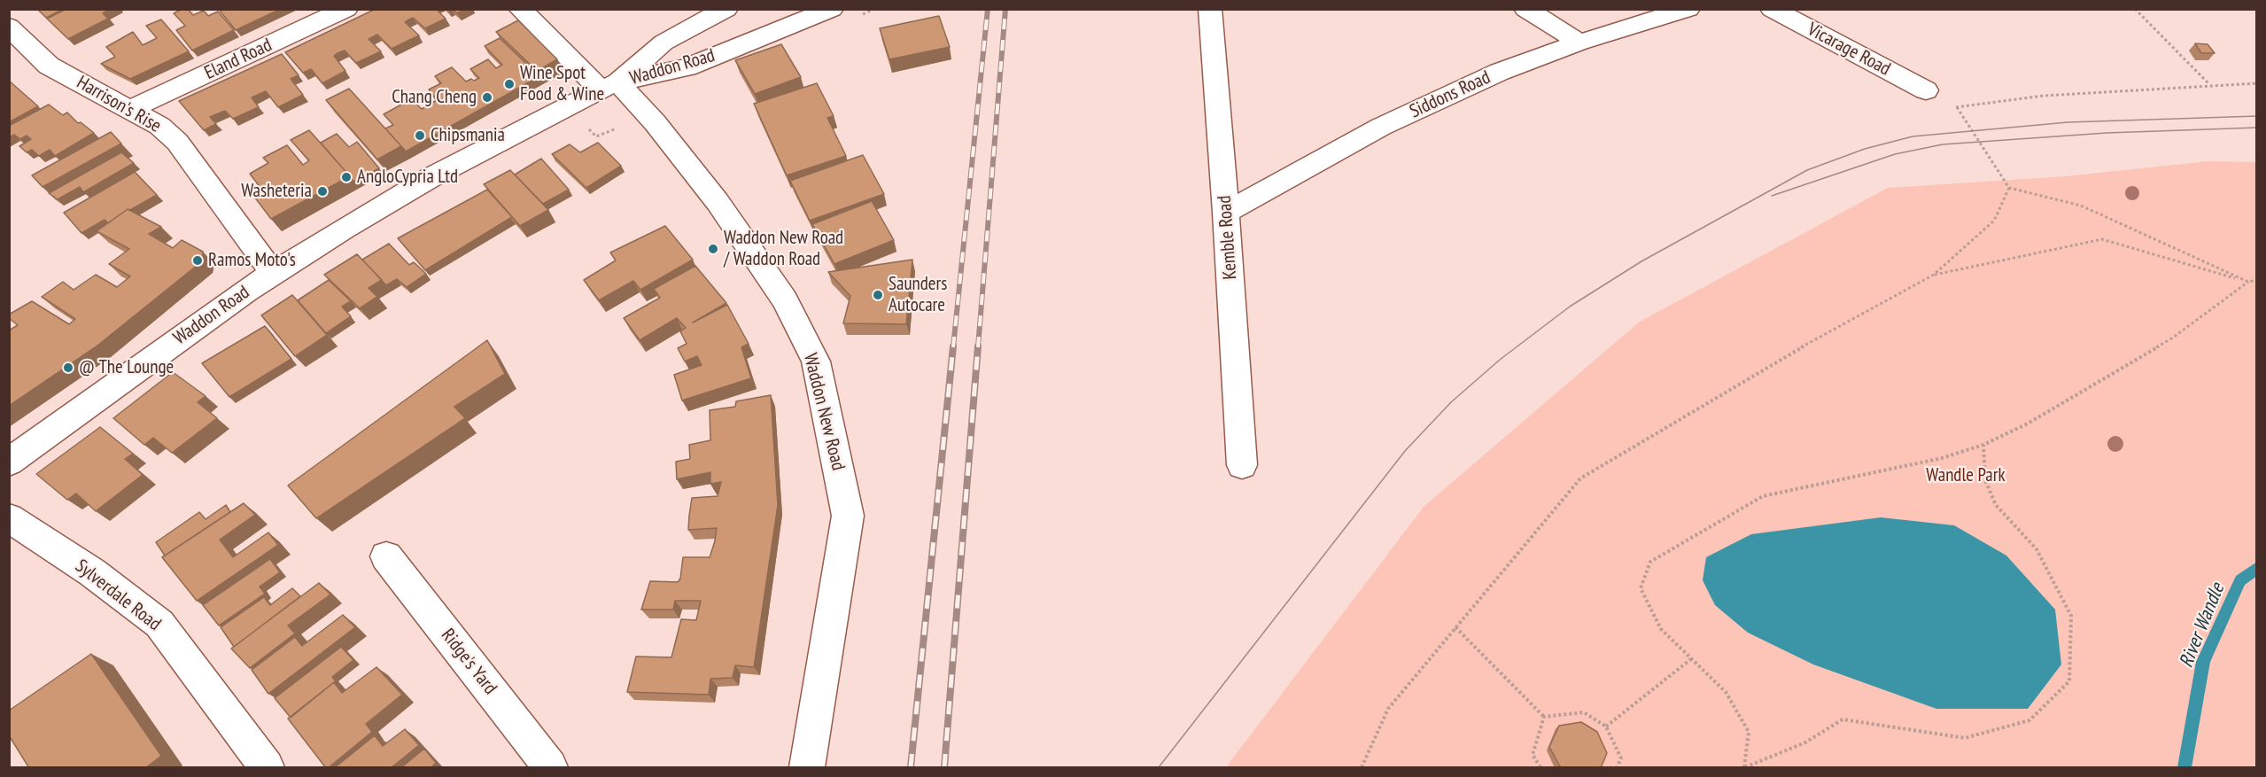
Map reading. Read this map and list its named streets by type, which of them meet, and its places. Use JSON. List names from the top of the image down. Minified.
{"streets":{"street":["Vicarage Road","Eland Road","Waddon Road","Siddons Road","Harrison's Rise","Kemble Road","Waddon New Road","Sylverdale Road","Ridge's Yard"]},"crossings":[["Eland Road","Harrison's Rise"],["Waddon Road","Harrison's Rise"],["Waddon Road","Waddon New Road"],["Siddons Road","Kemble Road"]],"water":["River Wandle"],"parks":["Wandle Park"],"places":["Wine Spot Food & Wine","Chang Cheng","Chipsmania","AngloCypria Ltd","Washeteria","Waddon New Road / Waddon Road","Ramos Moto's","Saunders Autocare","@ The Lounge"]}
